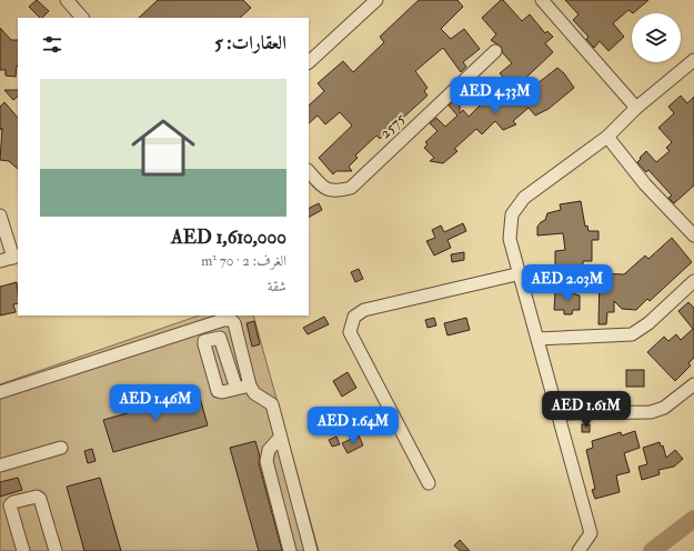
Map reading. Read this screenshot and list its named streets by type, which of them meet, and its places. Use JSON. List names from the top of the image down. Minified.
{"streets":{"street":["2575"]},"page":{"heading":"العقارات: 5","list":[{"name":"AED 1,610,000","note":"الغرف: 2 · 70 m² · شقة"}],"price":["AED 4.33M","AED 2.03M","AED 1.46M","AED 1.61M","AED 1.64M"]}}
